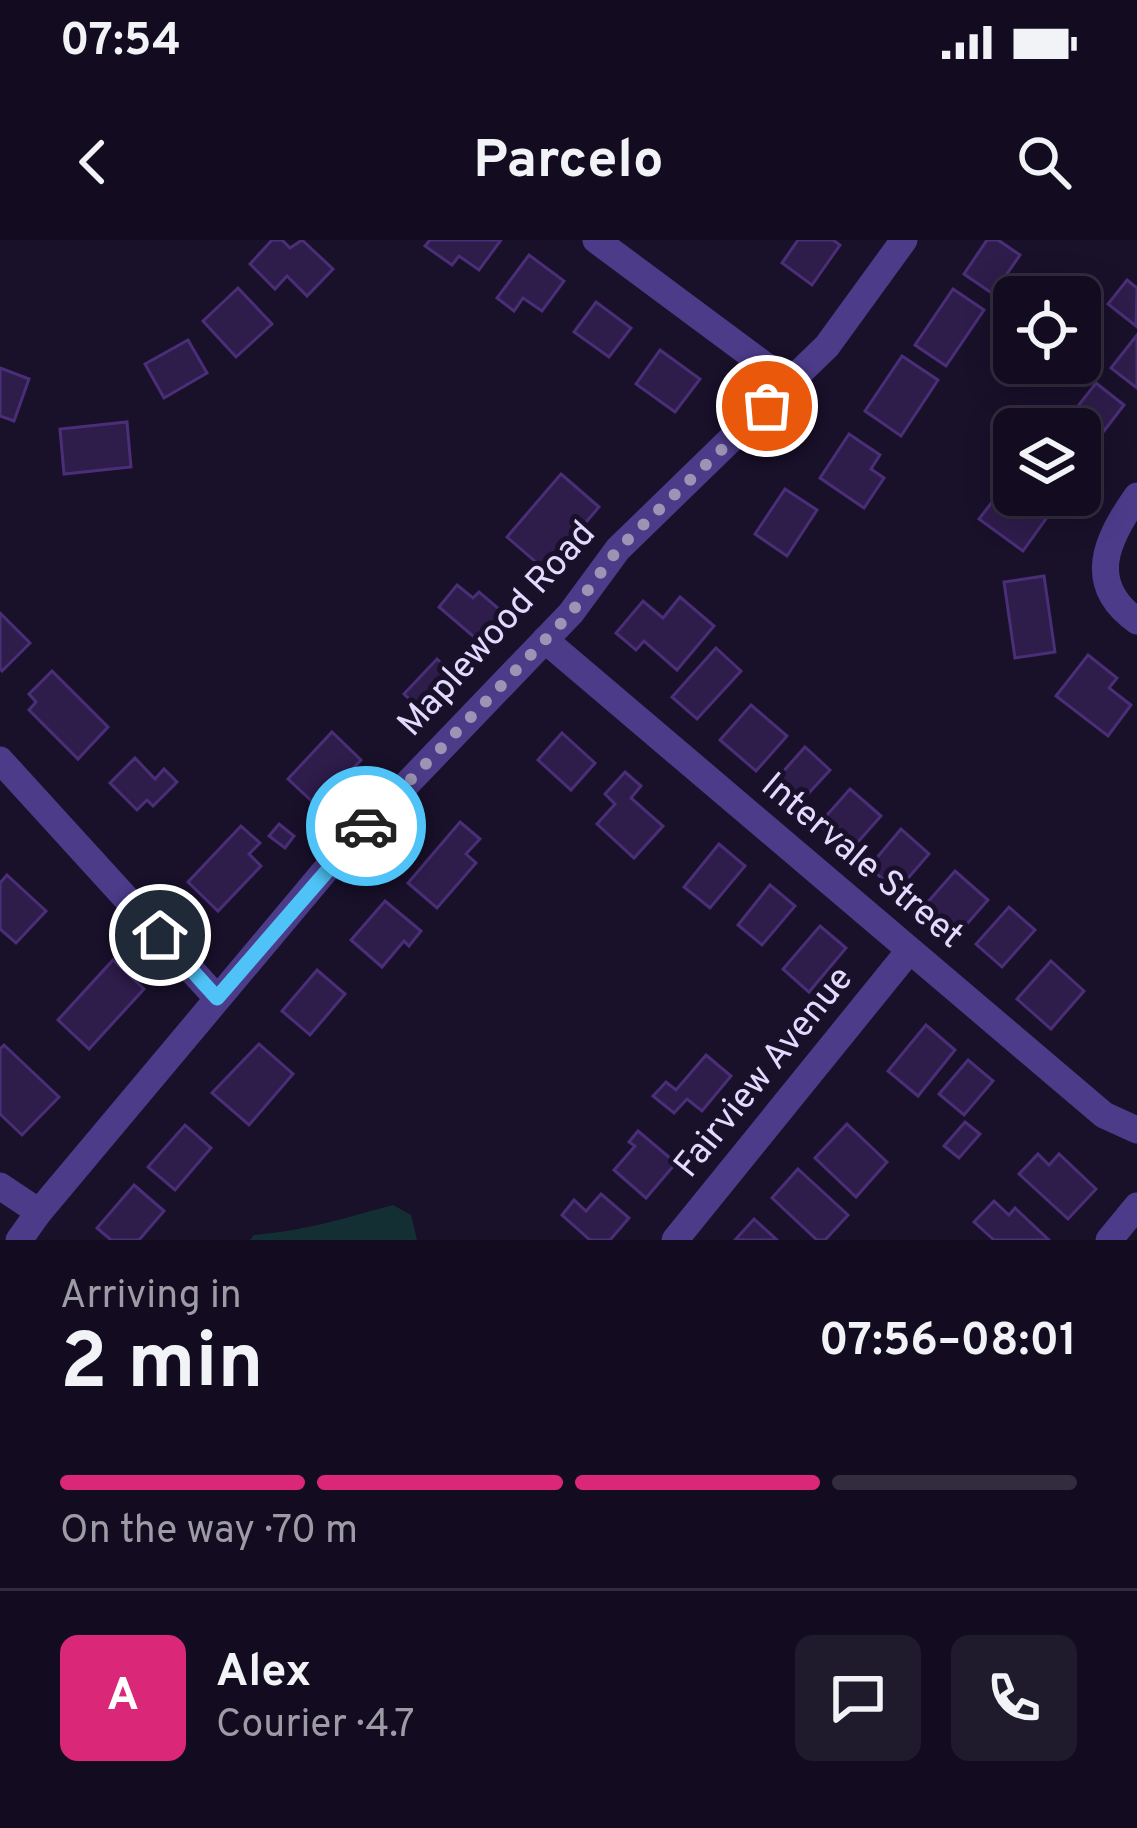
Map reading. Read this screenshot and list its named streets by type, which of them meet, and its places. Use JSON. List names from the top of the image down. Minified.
{"streets":{"street":["Maplewood Road","Intervale Street","Fairview Avenue"]},"crossings":[["Maplewood Road","Intervale Street"],["Intervale Street","Fairview Avenue"]],"page":{"status":"07:54","header":"Parcelo","heading":["2 min","Arriving in","07:56–08:01"],"panel":["Alex","Courier · 4.7"],"bar":"On the way · 70 m","round":"A"}}
